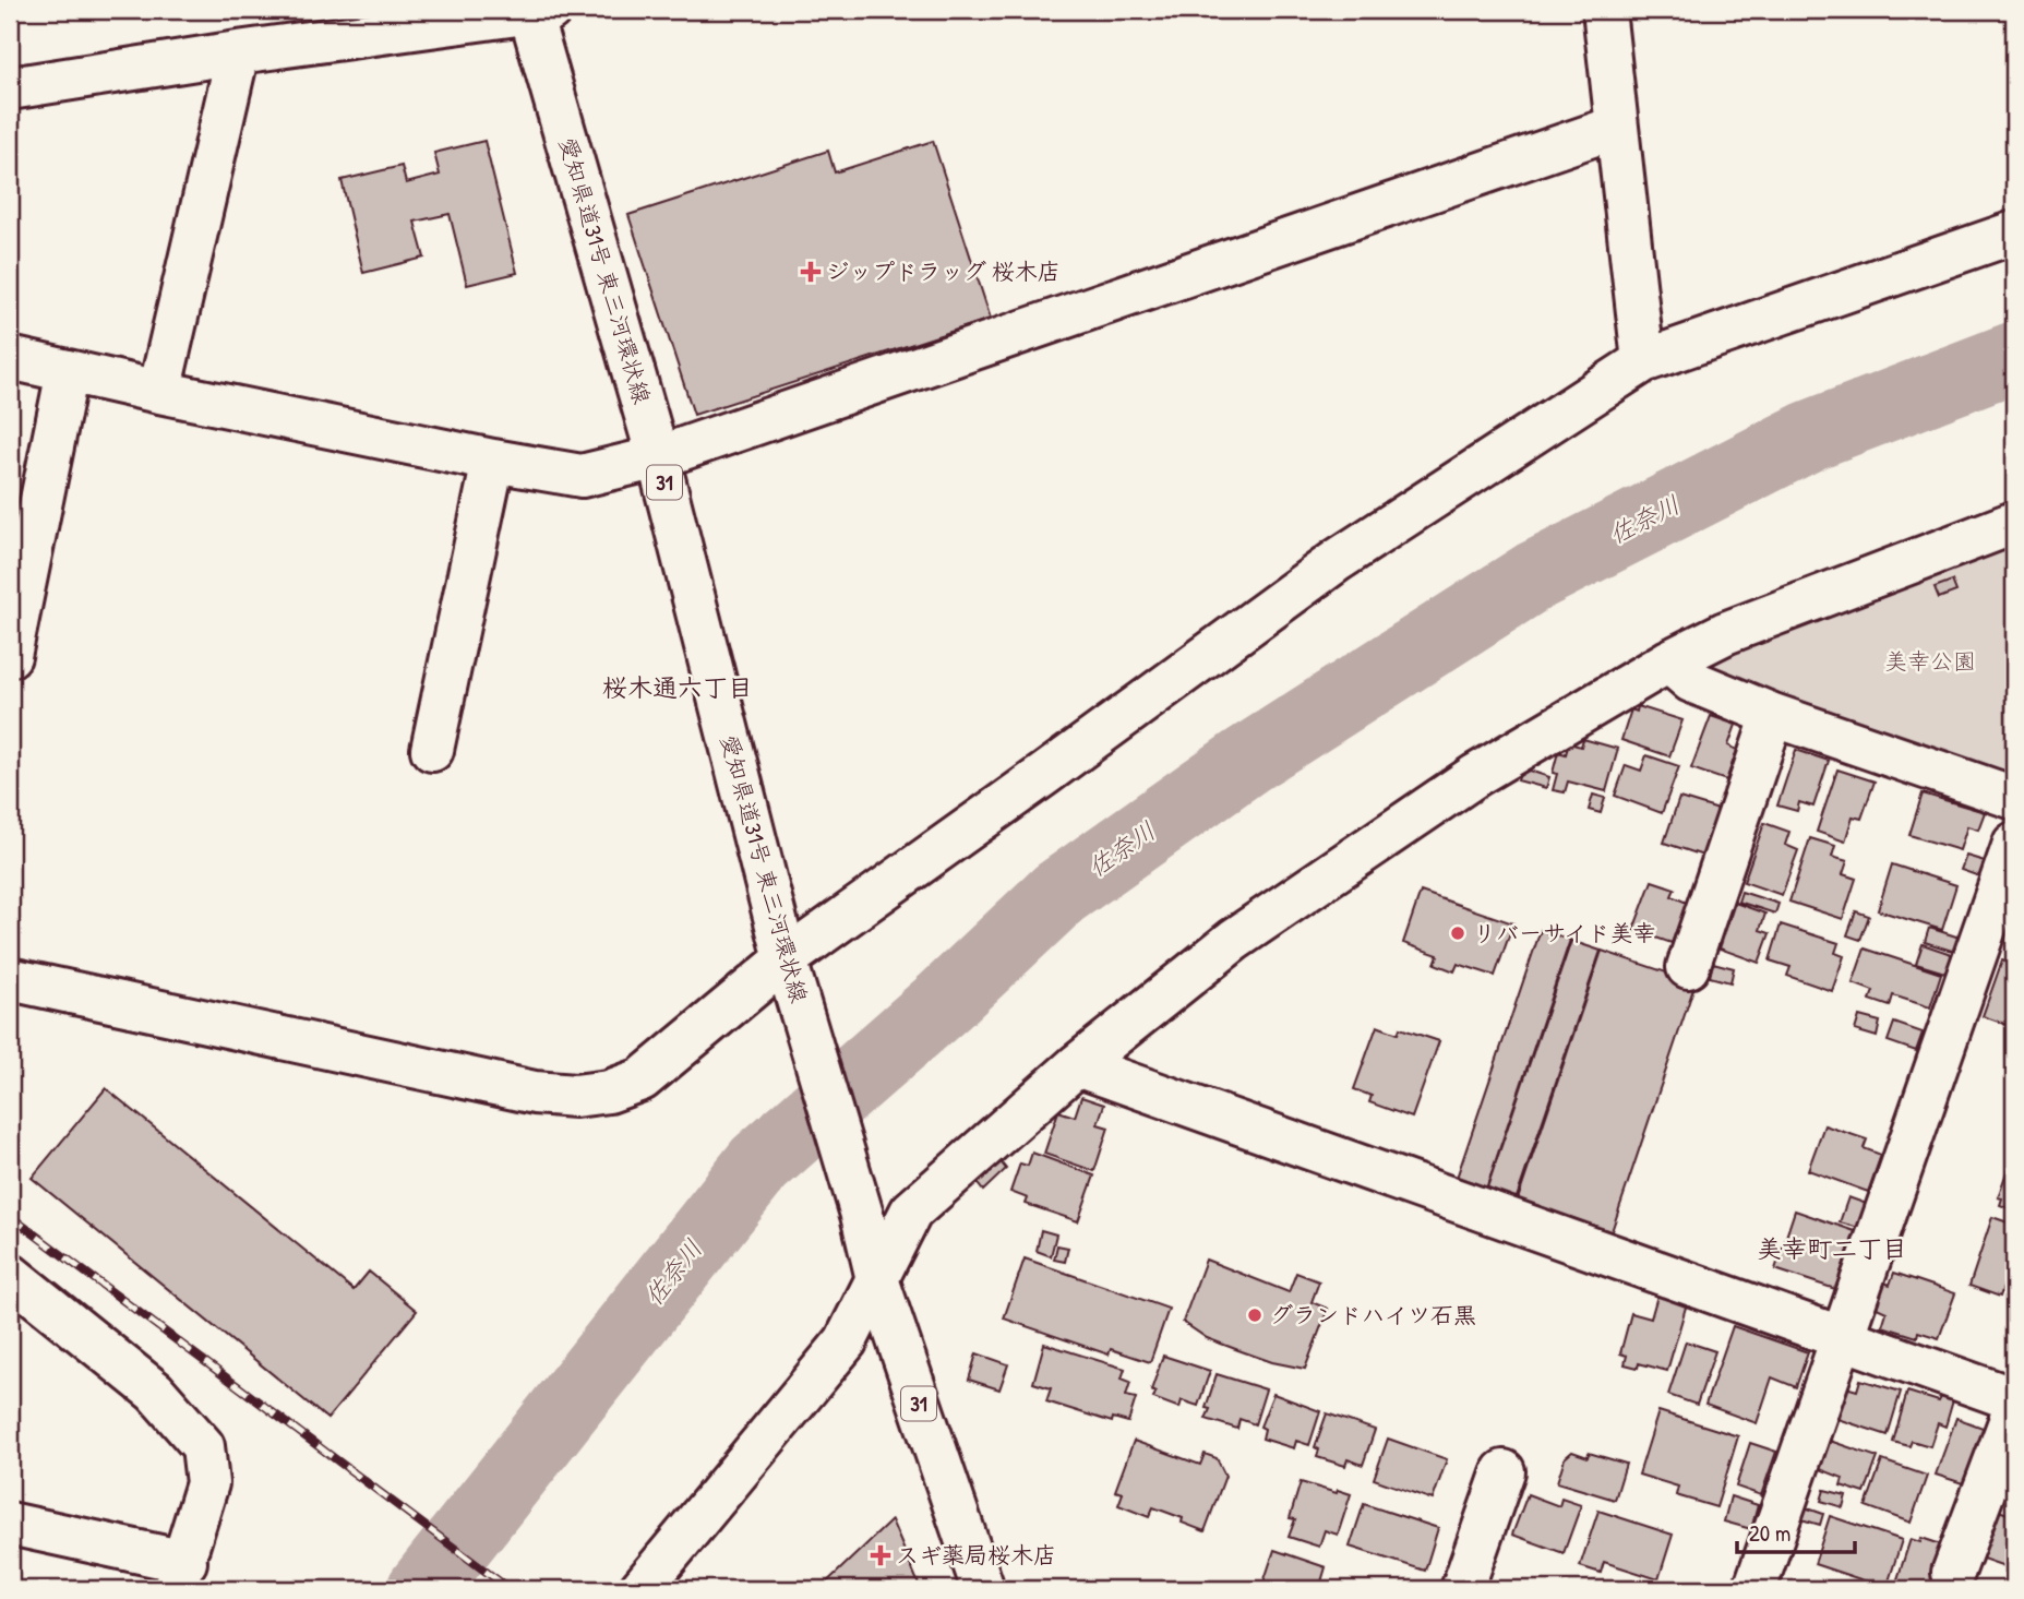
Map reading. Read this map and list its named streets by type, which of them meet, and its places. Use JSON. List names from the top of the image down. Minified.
{"streets":{"street":["愛知県道31号 東三河環状線","31"]},"districts":["桜木通六丁目","美幸町二丁目"],"water":["佐奈川"],"parks":["美幸公園"],"places":{"health":["ジップドラッグ 桜木店","スギ薬局桜木店"],"other":["リバーサイド美幸","グランドハイツ石黒"]},"scale_bar":"20 m"}
